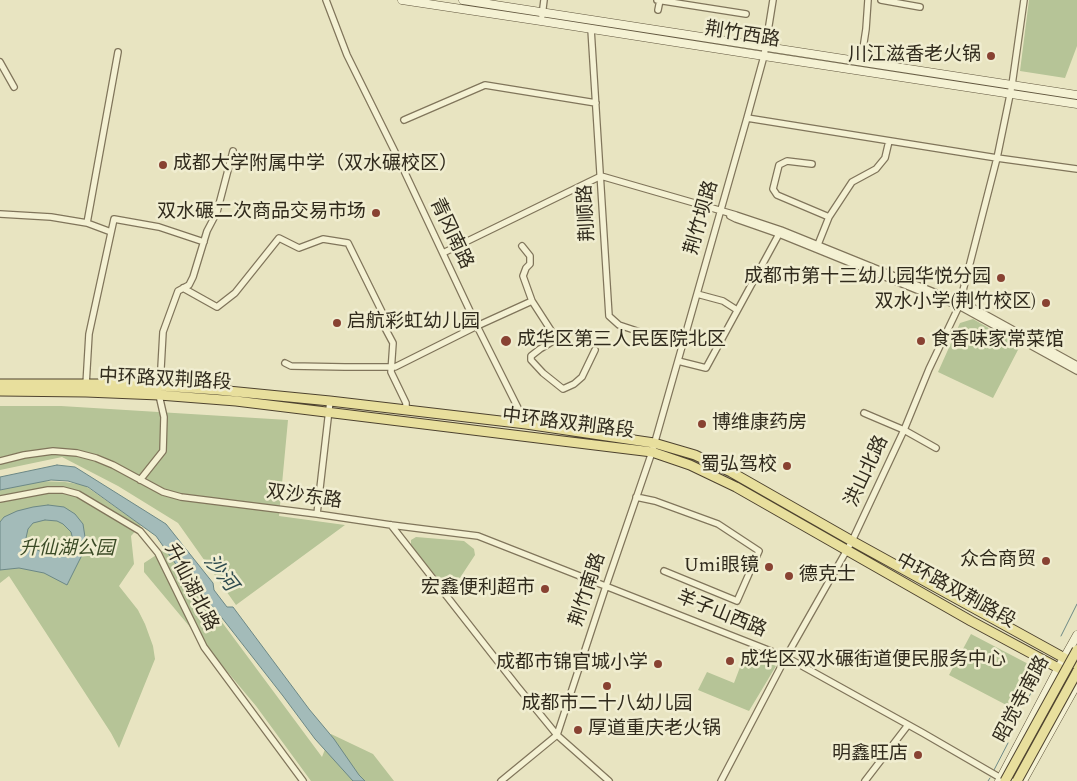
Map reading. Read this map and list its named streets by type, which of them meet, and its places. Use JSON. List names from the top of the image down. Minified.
{"streets":{"main road":["荆竹西路","中环路双荆路段","昭觉寺南路"],"street":["荆顺路","荆竹坝路","青冈南路","洪山北路","双沙东路","升仙湖北路","荆竹南路","羊子山西路"]},"crossings":[["荆竹西路","荆顺路"],["荆竹西路","荆竹坝路"],["荆竹西路","洪山北路"],["荆顺路","荆竹坝路"],["荆竹坝路","中环路双荆路段"],["荆竹坝路","荆竹南路"],["青冈南路","中环路双荆路段"],["中环路双荆路段","洪山北路"],["中环路双荆路段","荆竹南路"],["中环路双荆路段","昭觉寺南路"],["洪山北路","羊子山西路"],["双沙东路","荆竹南路"],["双沙东路","羊子山西路"],["荆竹南路","羊子山西路"],["羊子山西路","昭觉寺南路"]],"water":["沙河"],"parks":["升仙湖公园"],"places":["川江滋香老火锅","成都大学附属中学（双水碾校区）","双水碾二次商品交易市场","成都市第十三幼儿园华悦分园","双水小学(荆竹校区)","启航彩虹幼儿园","成华区第三人民医院北区","食香味家常菜馆","博维康药房","蜀弘驾校","众合商贸","Umi眼镜","德克士","宏鑫便利超市","成华区双水碾街道便民服务中心","成都市锦官城小学","成都市二十八幼儿园","厚道重庆老火锅","明鑫旺店"]}
